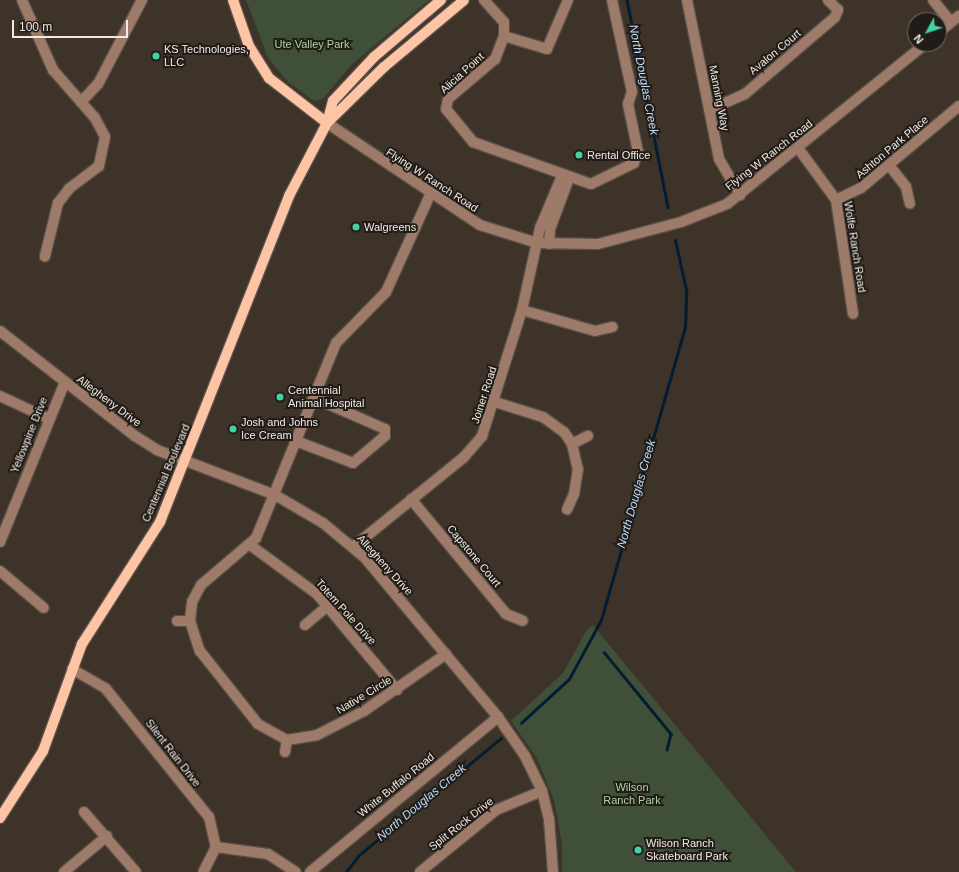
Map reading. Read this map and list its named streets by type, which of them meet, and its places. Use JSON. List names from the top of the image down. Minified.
{"streets":{"main road":["Centennial Boulevard"],"street":["Avalon Court","Alicia Point","Manning Way","Ashton Park Place","Flying W Ranch Road","Wolfe Ranch Road","Joiner Road","Allegheny Drive","Yellowpine Drive","Capstone Court","Totem Pole Drive","Native Circle","Silent Rain Drive","White Buffalo Road","Split Rock Drive"]},"crossings":[["Avalon Court","Manning Way"],["Alicia Point","Joiner Road"],["Manning Way","Flying W Ranch Road"],["Ashton Park Place","Wolfe Ranch Road"],["Flying W Ranch Road","Wolfe Ranch Road"],["Flying W Ranch Road","Joiner Road"],["Flying W Ranch Road","Centennial Boulevard"],["Joiner Road","Allegheny Drive"],["Joiner Road","Capstone Court"],["Allegheny Drive","Yellowpine Drive"],["Allegheny Drive","Centennial Boulevard"],["Allegheny Drive","Native Circle"],["Allegheny Drive","White Buffalo Road"],["Allegheny Drive","Split Rock Drive"],["Centennial Boulevard","Silent Rain Drive"],["Totem Pole Drive","Native Circle"]],"water":["North Douglas Creek"],"parks":["Ute Valley Park","Wilson Ranch Park"],"places":["KS Technologies, LLC","Rental Office","Walgreens","Centennial Animal Hospital","Josh and Johns Ice Cream","Wilson Ranch Skateboard Park"],"scale_bar":"100 m","north":"bottom left"}
